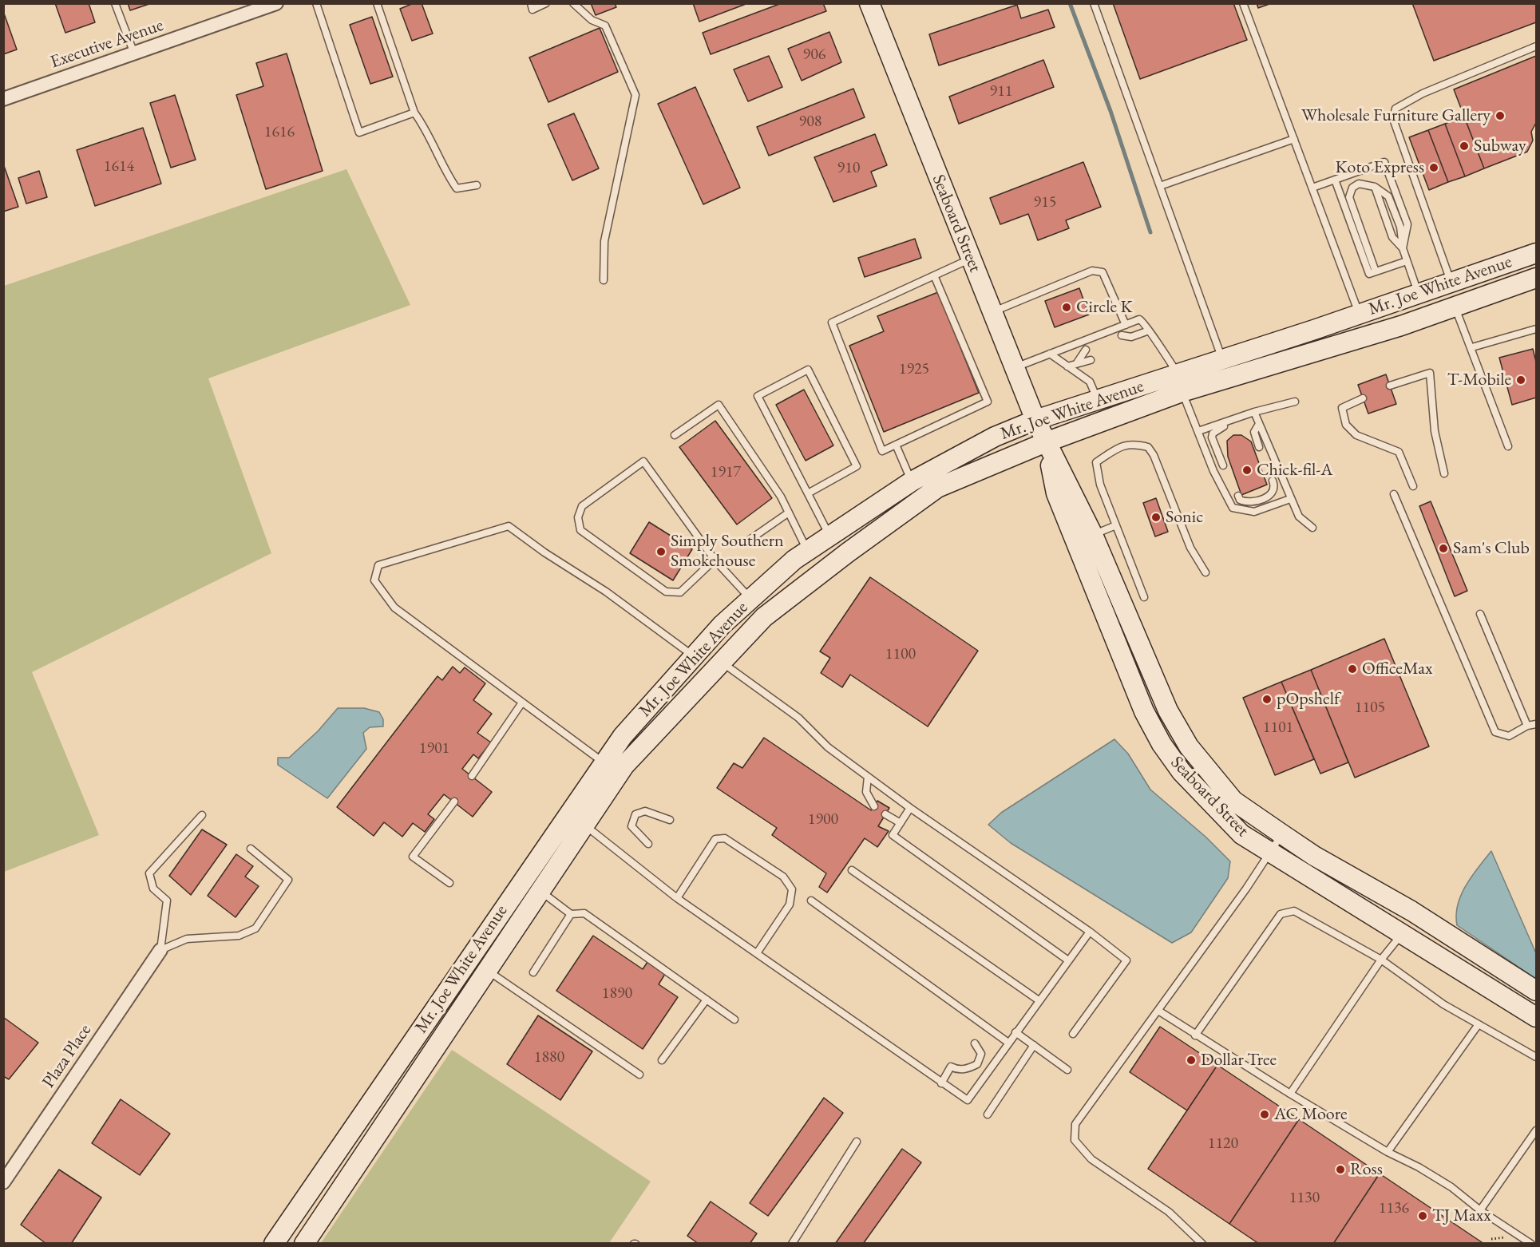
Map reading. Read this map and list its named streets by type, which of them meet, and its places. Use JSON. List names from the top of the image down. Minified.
{"streets":{"main road":["Seaboard Street","Mr. Joe White Avenue"],"street":["Executive Avenue","Plaza Place"]},"crossings":[["Seaboard Street","Mr. Joe White Avenue"]],"places":["Wholesale Furniture Gallery","Subway","Koto Express","Circle K","T-Mobile","Chick-fil-A","Sonic","Sam's Club","Simply Southern Smokehouse","OfficeMax","pOpshelf","Dollar Tree","AC Moore","Ross","TJ Maxx"],"house_numbers":["906","911","908","1616","1614","910","915","1925","1917","1100","1105","1101","1901","1900","1890","1880","1120","1130","1136"]}
